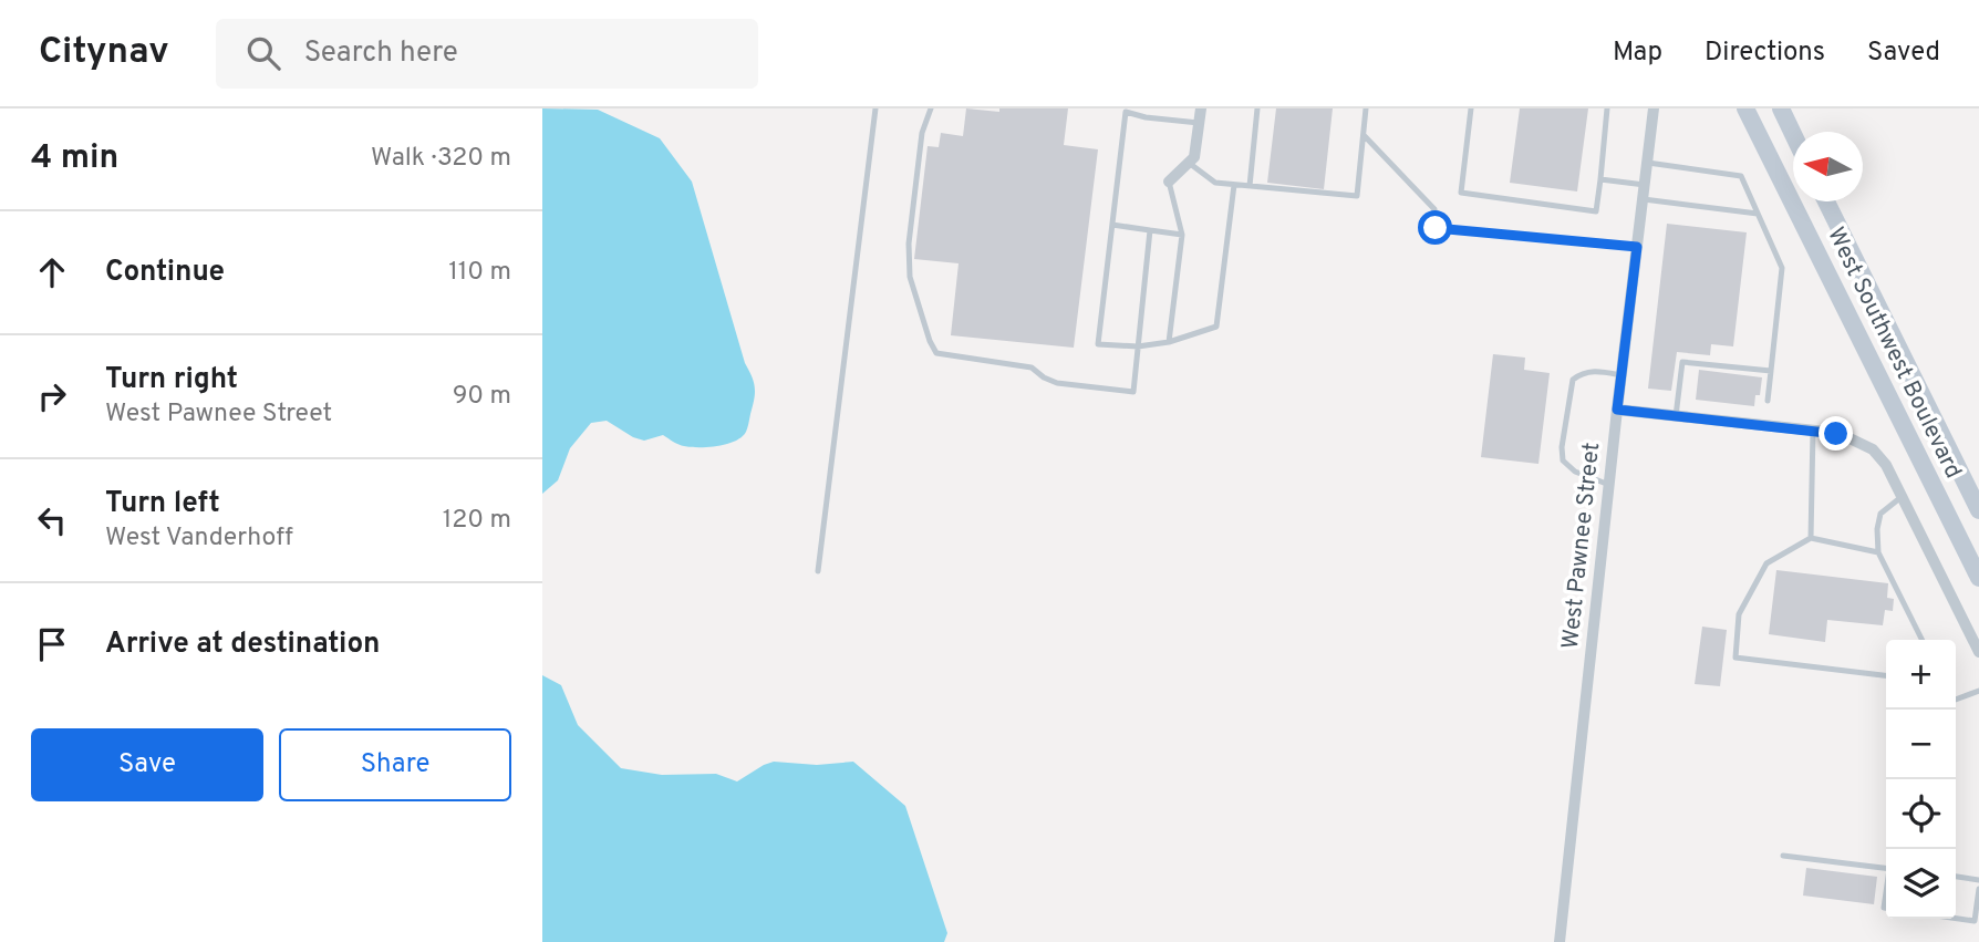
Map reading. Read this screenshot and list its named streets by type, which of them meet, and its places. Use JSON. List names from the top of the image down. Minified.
{"streets":{"main road":["West Southwest Boulevard"],"street":["West Pawnee Street"]},"north":"left","page":{"header":"Citynav","search":"Search here","nav":["Map","Directions","Saved"],"heading":["4 min","Walk · 320 m"],"list":[["Continue","110 m"],["Turn right","West Pawnee Street","90 m"],["Turn left","West Vanderhoff","120 m"],"Arrive at destination"],"map_buttons":["+","−"],"buttons":["Save","Share"]}}
